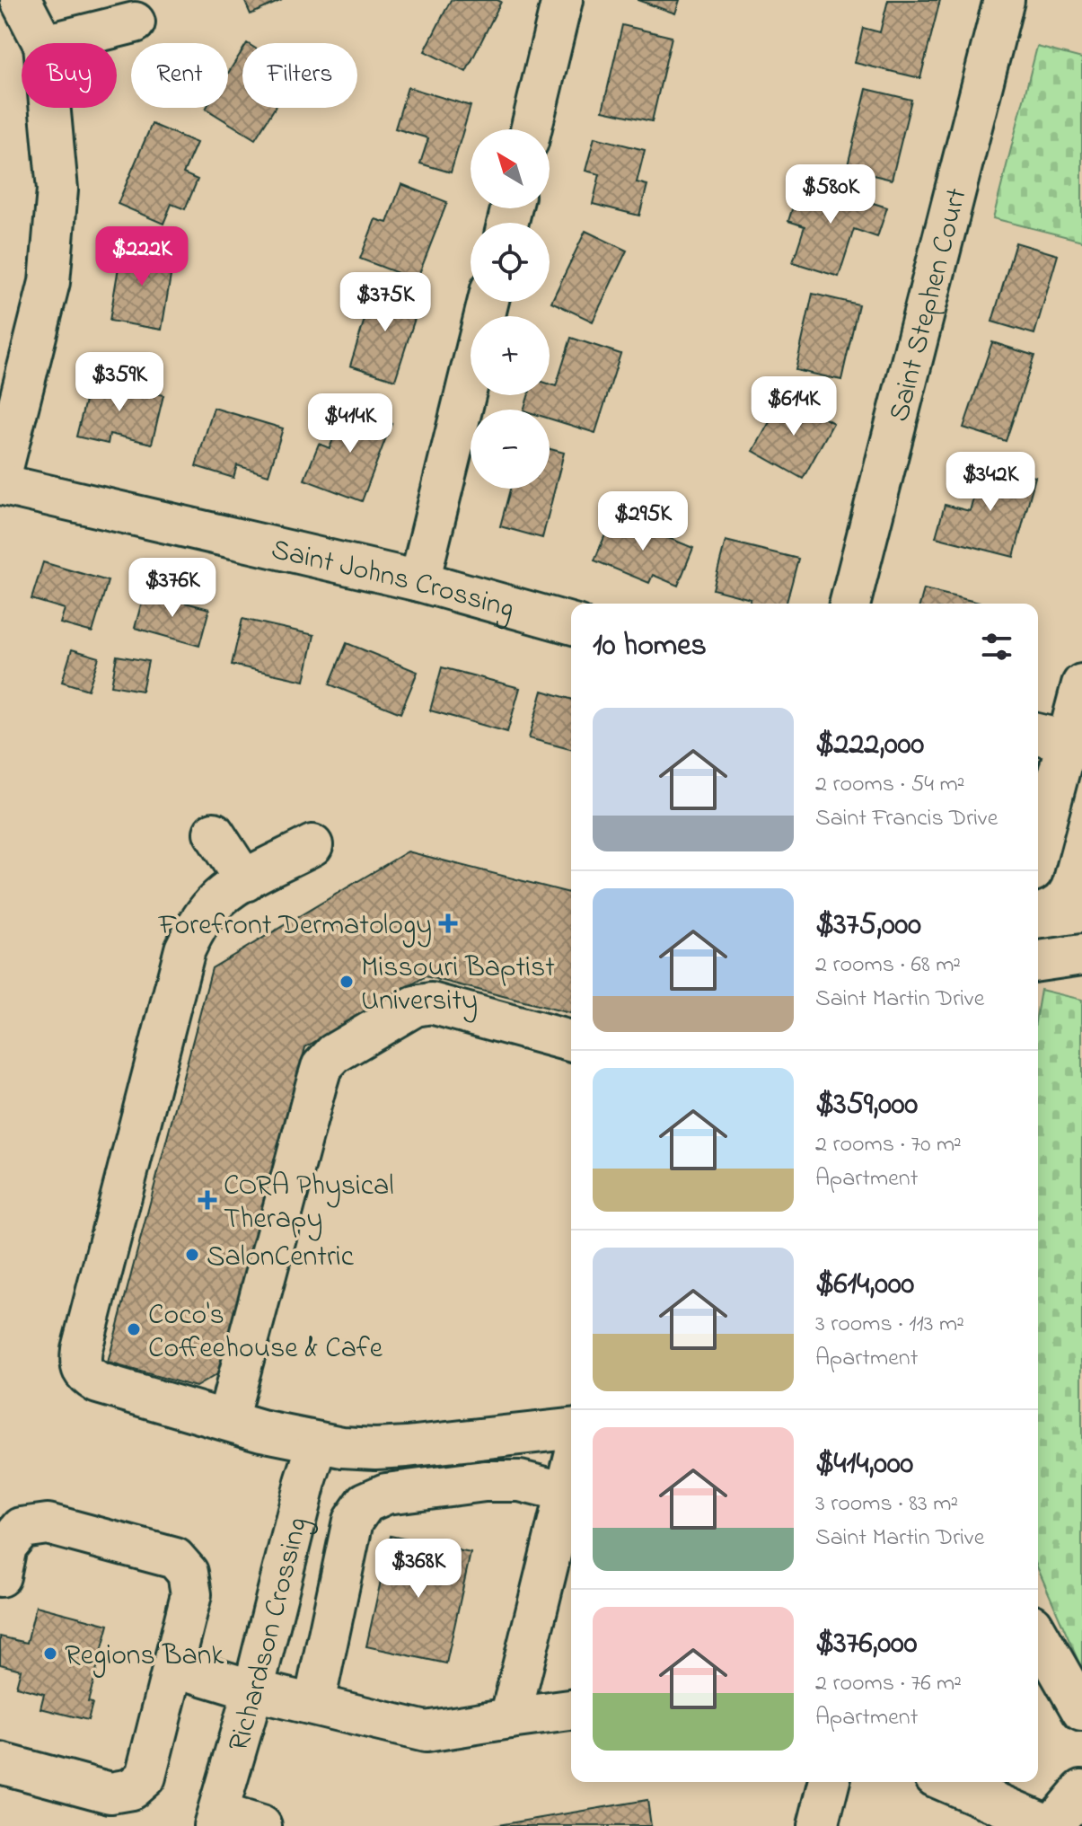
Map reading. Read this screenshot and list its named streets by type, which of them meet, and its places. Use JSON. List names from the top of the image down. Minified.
{"streets":{"street":["Saint Stephen Court","Saint Johns Crossing","Richardson Crossing"]},"places":{"health":["Forefront Dermatology","CORA Physical Therapy"],"other":["Missouri Baptist University","SalonCentric","Coco's Coffeehouse & Cafe","Regions Bank"]},"north":"top left","page":{"chip":["Buy","Rent","Filters"],"map_buttons":["+","−"],"price":["$580K","$222K","$375K","$359K","$614K","$414K","$342K","$295K","$376K","$368K"],"heading":"10 homes","list":[{"name":"$222,000","note":"2 rooms · 54 m² · Saint Francis Drive"},{"name":"$375,000","note":"2 rooms · 68 m² · Saint Martin Drive"},{"name":"$359,000","note":"2 rooms · 70 m² · Apartment"},{"name":"$614,000","note":"3 rooms · 113 m² · Apartment"},{"name":"$414,000","note":"3 rooms · 83 m² · Saint Martin Drive"},{"name":"$376,000","note":"2 rooms · 76 m² · Apartment"}]}}
